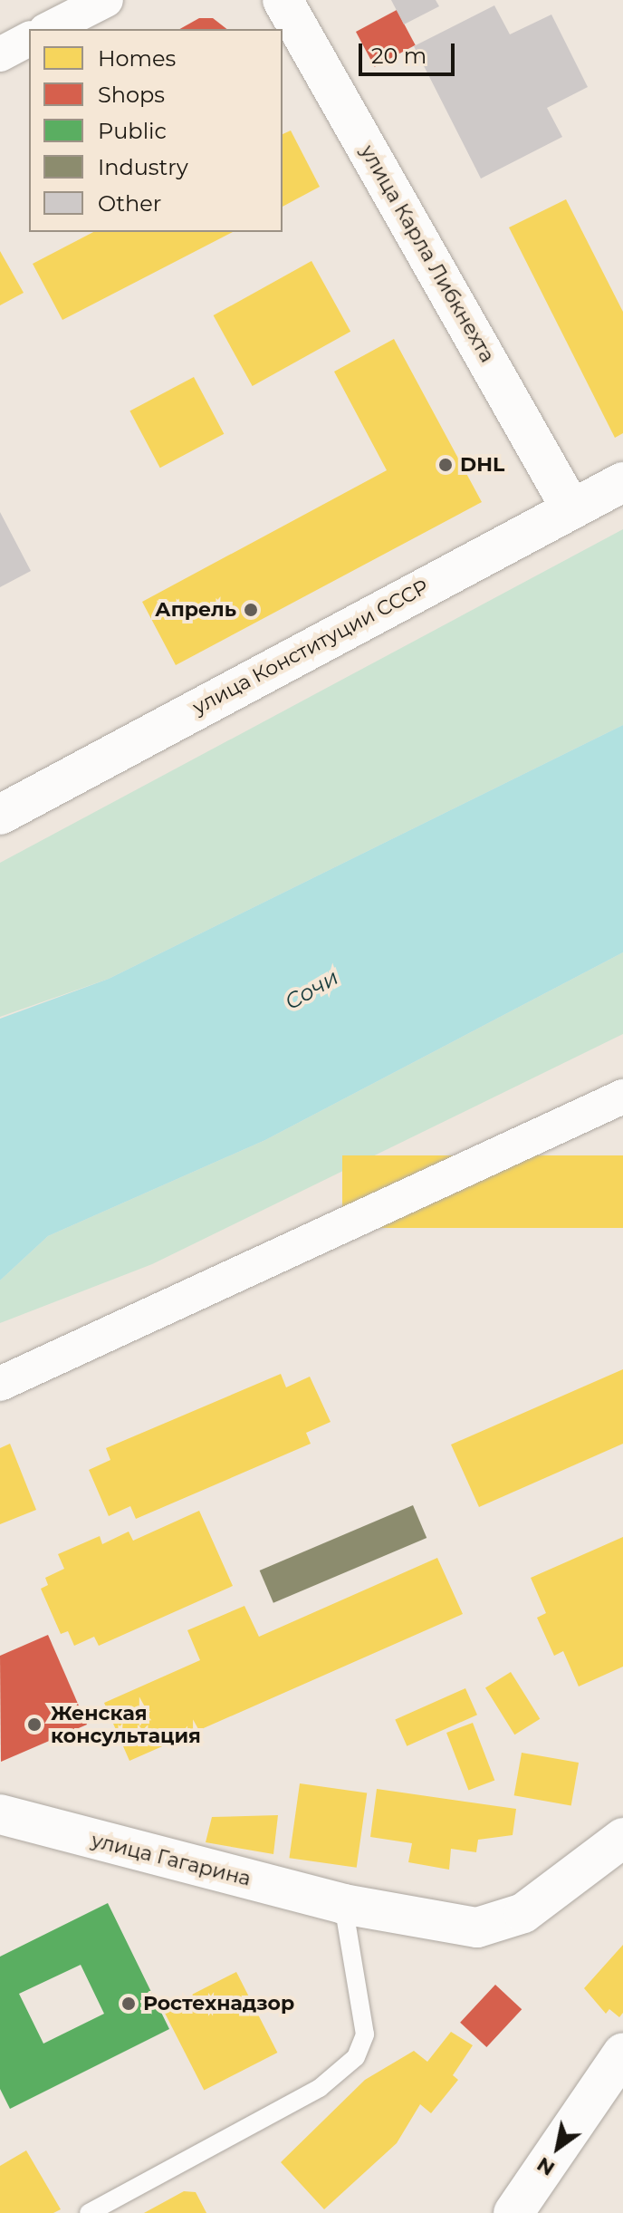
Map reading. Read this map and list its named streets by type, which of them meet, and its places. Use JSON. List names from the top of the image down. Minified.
{"streets":{"main road":["улица Карла Либкнехта","улица Конституции СССР","улица Гагарина"]},"crossings":[["улица Карла Либкнехта","улица Конституции СССР"]],"water":["Сочи"],"places":["DHL","Апрель","Женская консультация","Ростехнадзор"],"legend":["Homes","Shops","Public","Industry","Other"],"scale_bar":"20 m","north":"bottom left"}
